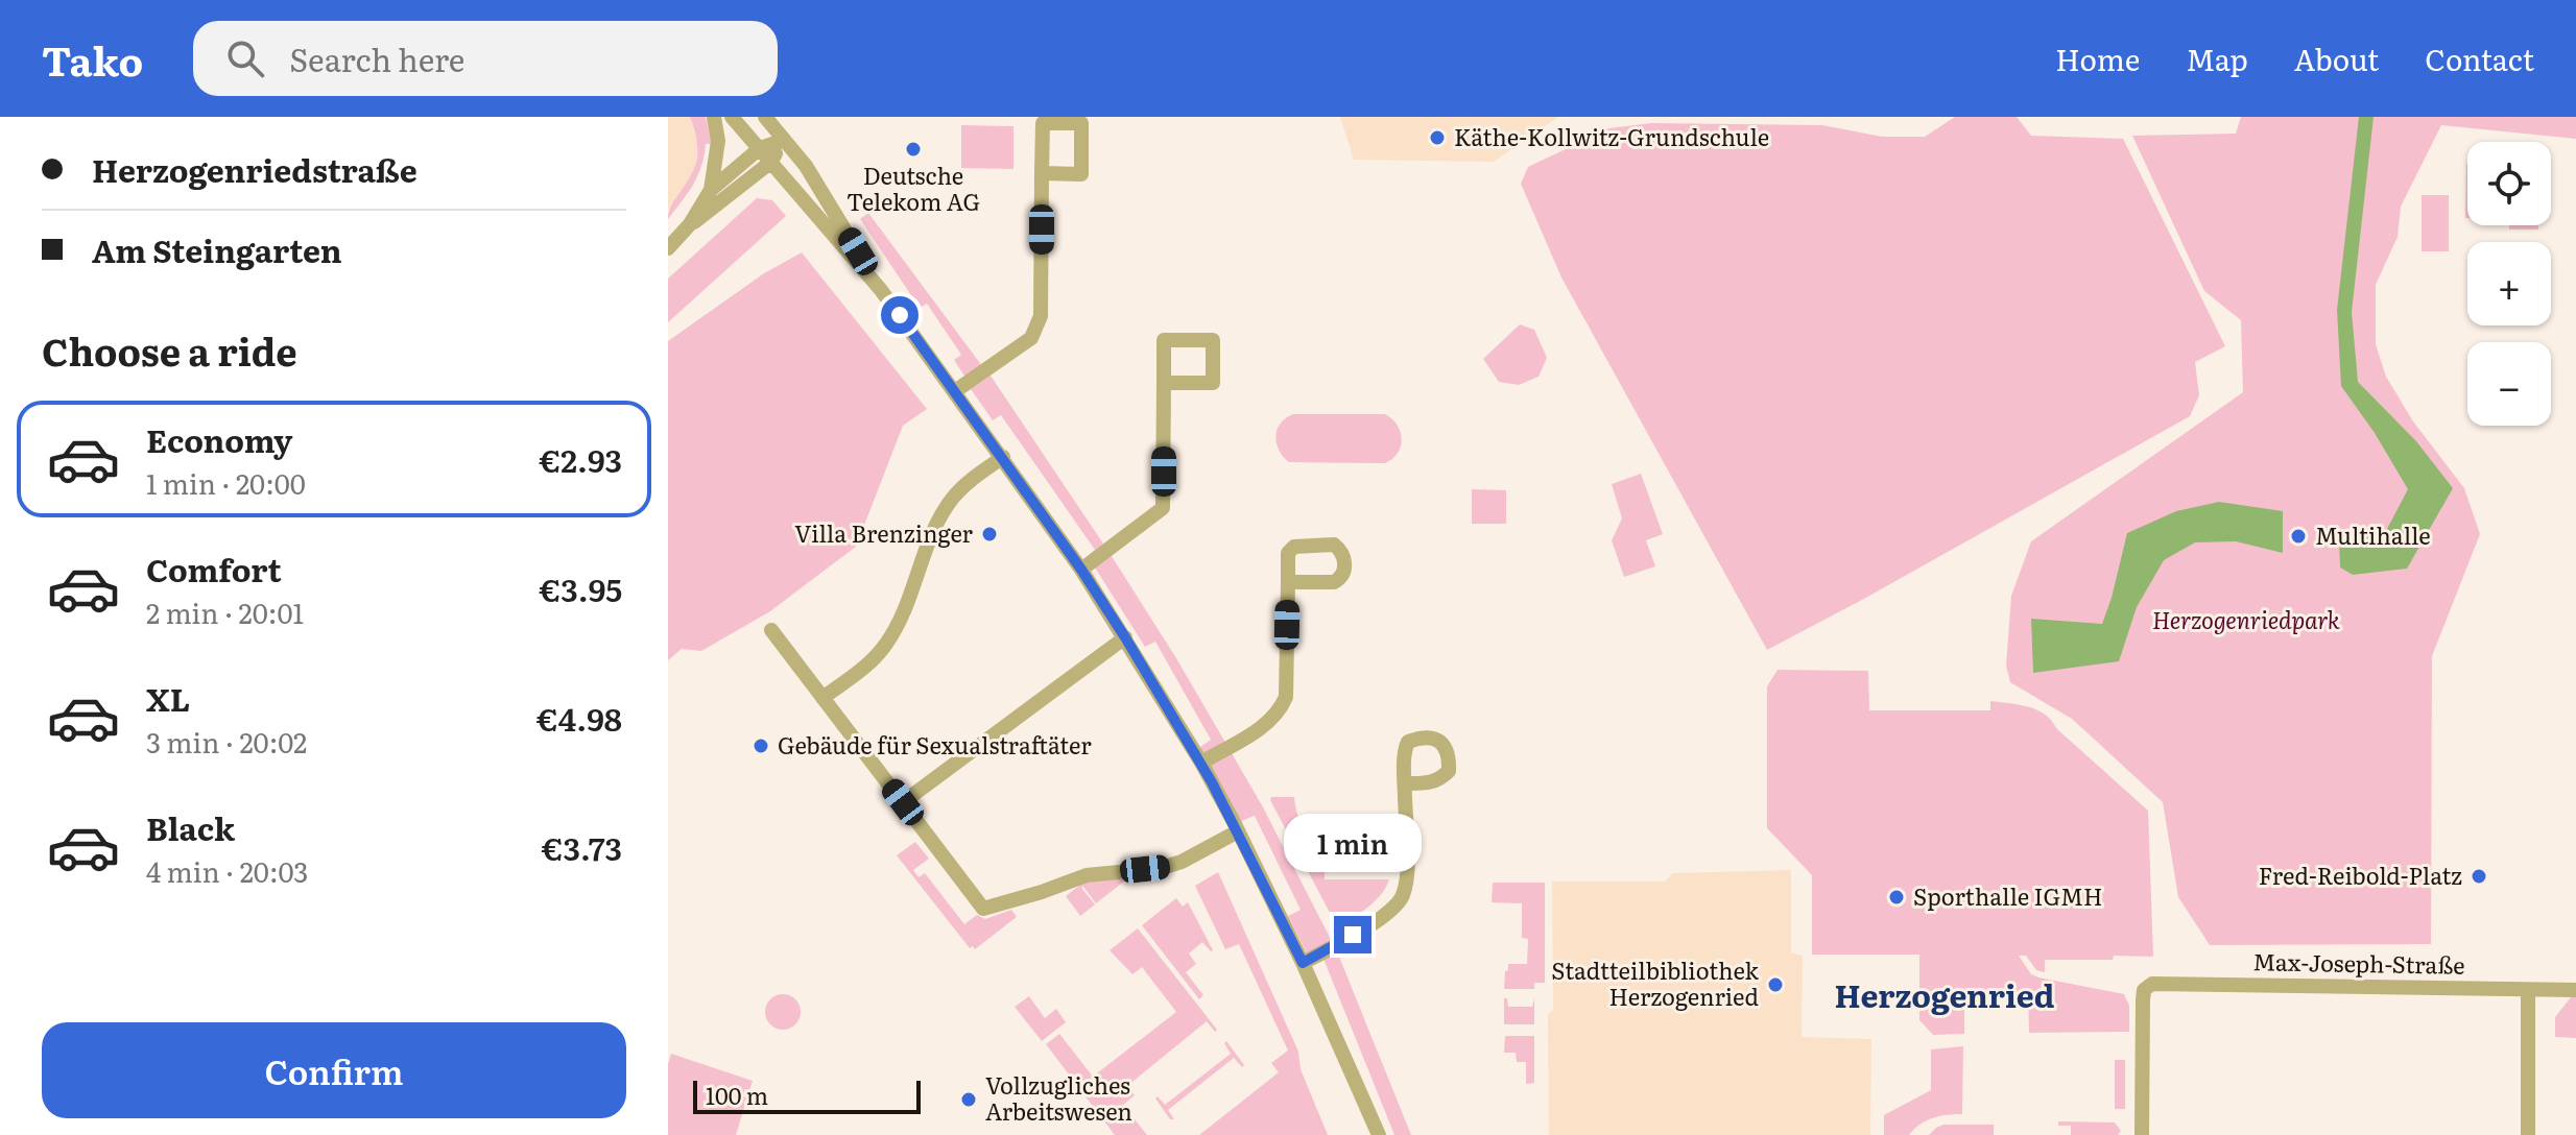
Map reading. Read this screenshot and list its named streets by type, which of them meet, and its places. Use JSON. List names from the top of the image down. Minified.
{"streets":{"street":["Max-Joseph-Straße"]},"districts":["Herzogenried"],"parks":["Herzogenriedpark"],"places":["Käthe-Kollwitz-Grundschule","Deutsche Telekom AG","Villa Brenzinger","Multihalle","Gebäude für Sexualstraftäter","Fred-Reibold-Platz","Sporthalle IGMH","Stadtteilbibliothek Herzogenried","Vollzugliches Arbeitswesen"],"scale_bar":"100 m","page":{"header":"Tako","search":"Search here","nav":["Home","Map","About","Contact"],"banner":["Herzogenriedstraße","Am Steingarten"],"map_buttons":["+","−"],"heading":"Choose a ride","list":[{"name":"Economy","note":"1 min · 20:00","value":"€2.93"},{"name":"Comfort","note":"2 min · 20:01","value":"€3.95"},{"name":"XL","note":"3 min · 20:02","value":"€4.98"},{"name":"Black","note":"4 min · 20:03","value":"€3.73"}],"bubble":"1 min","buttons":"Confirm","scale":"100 m"}}
